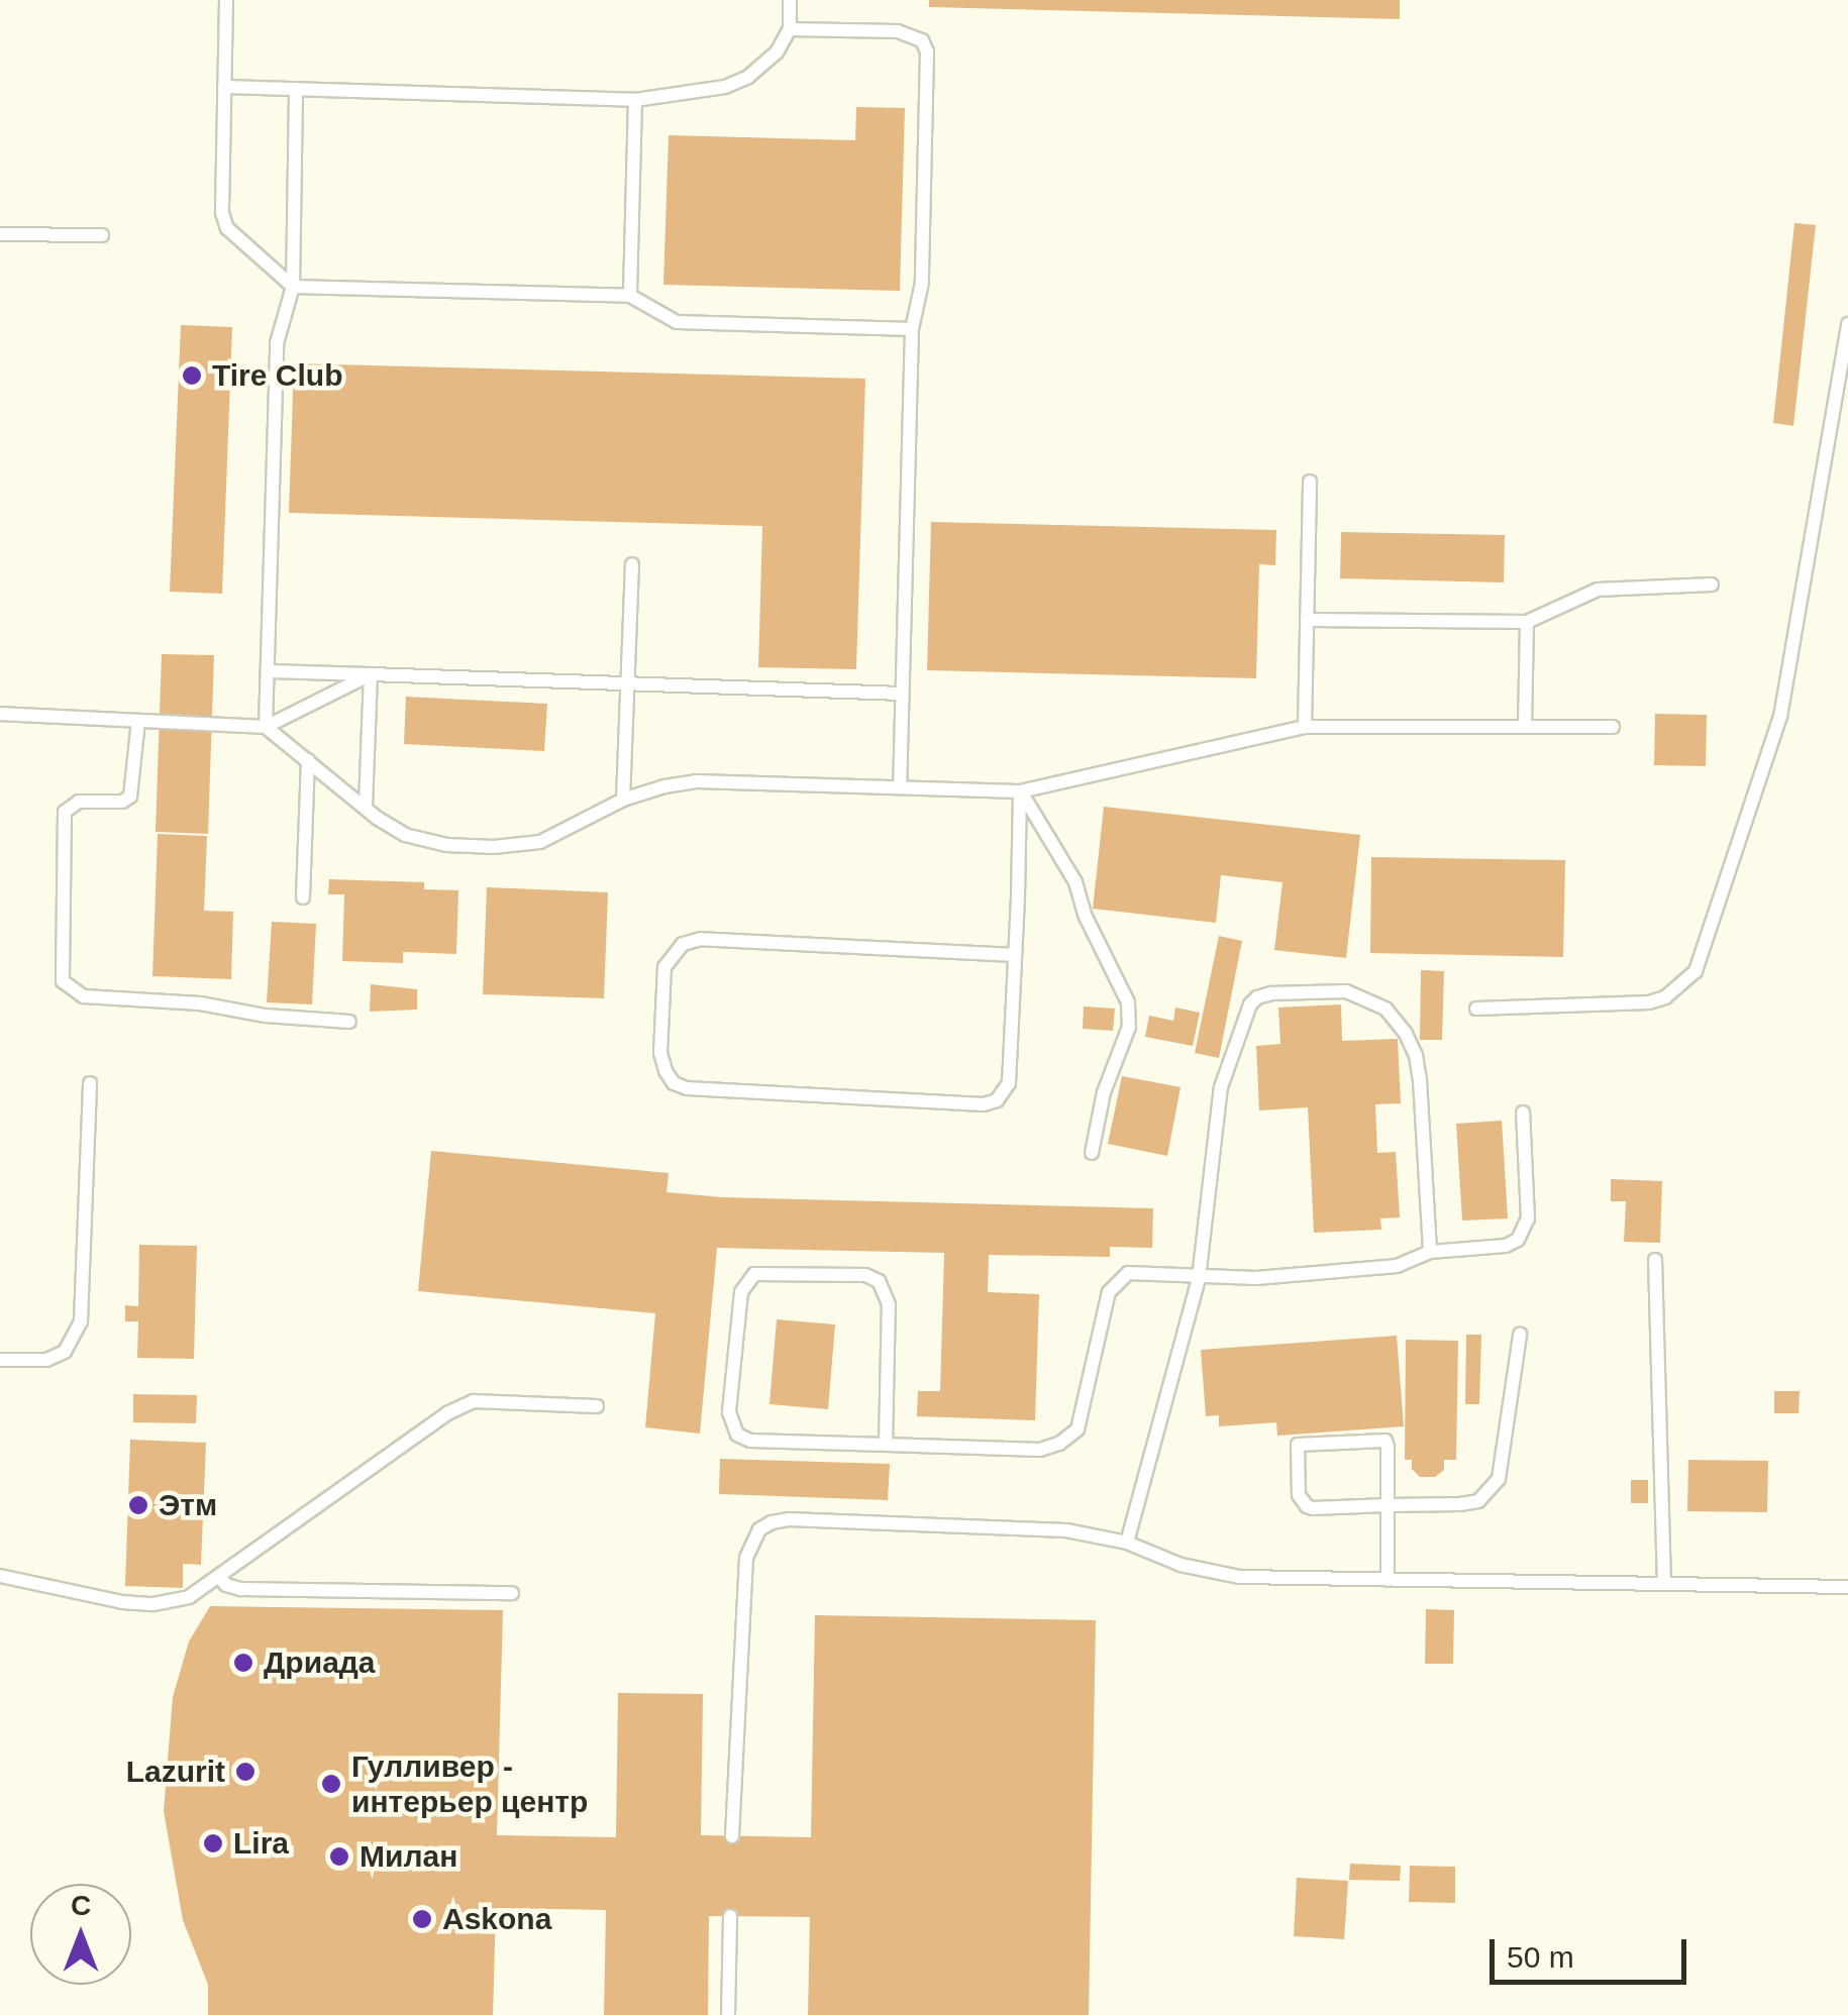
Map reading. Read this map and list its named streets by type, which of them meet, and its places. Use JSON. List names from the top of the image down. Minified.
{"places":["Tire Club","Этм","Дриада","Lazurit","Гулливер - интерьер центр","Lira","Милан","Askona"],"scale_bar":"50 m","north":"top"}
